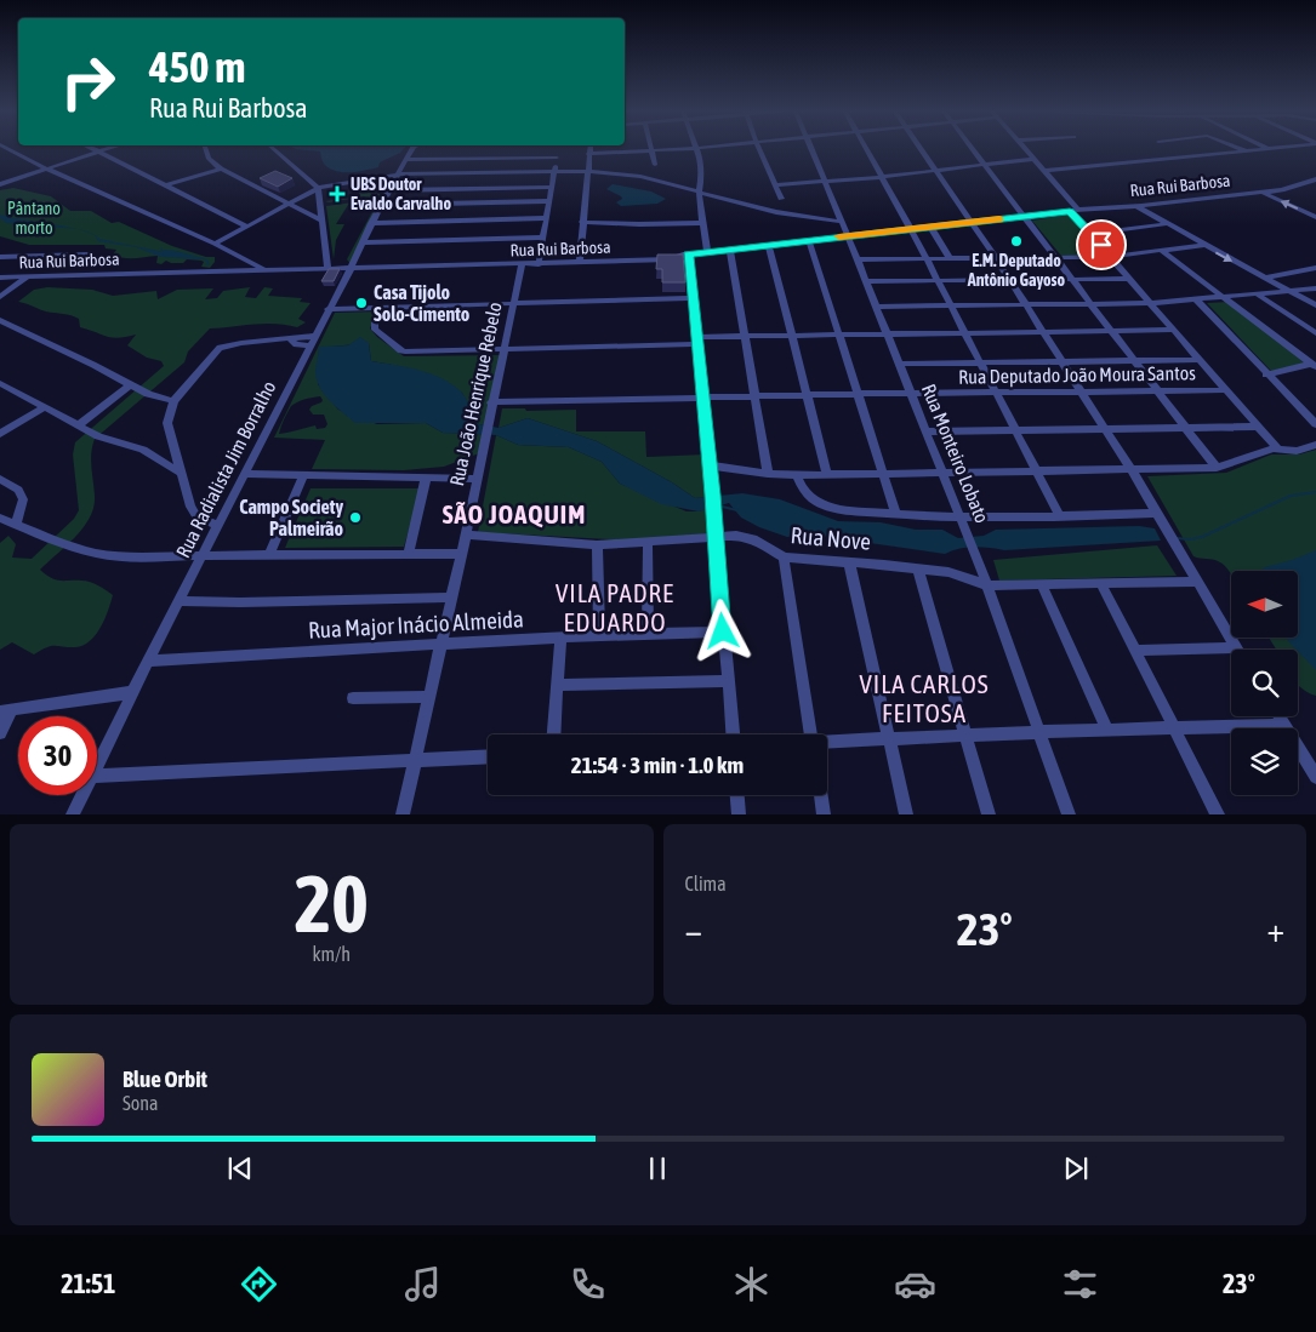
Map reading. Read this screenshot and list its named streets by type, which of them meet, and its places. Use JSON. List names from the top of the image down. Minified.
{"streets":{"street":["Rua Rui Barbosa","Rua Deputado João Moura Santos","Rua João Henrique Rebelo","Rua Monteiro Lobato","Rua Radialista Jim Borralho","Rua Nove","Rua Major Inácio Almeida"]},"crossings":[["Rua Rui Barbosa","Rua João Henrique Rebelo"],["Rua Rui Barbosa","Rua Monteiro Lobato"],["Rua Rui Barbosa","Rua Radialista Jim Borralho"],["Rua Deputado João Moura Santos","Rua João Henrique Rebelo"],["Rua Deputado João Moura Santos","Rua Monteiro Lobato"],["Rua João Henrique Rebelo","Rua Nove"],["Rua João Henrique Rebelo","Rua Major Inácio Almeida"],["Rua Monteiro Lobato","Rua Nove"],["Rua Radialista Jim Borralho","Rua Major Inácio Almeida"]],"districts":["SÃO JOAQUIM","VILA PADRE EDUARDO","VILA CARLOS FEITOSA"],"parks":["Pântano morto"],"places":{"health":["UBS Doutor Evaldo Carvalho"],"other":["E.M. Deputado Antônio Gayoso","Casa Tijolo Solo-Cimento","Campo Society Palmeirão"]},"north":"left","page":{"turn":["450 m","Rua Rui Barbosa"],"limit":"30","trip":"21:54 · 3 min · 1.0 km","tile":[["20","km/h"],"Clima"],"heat":["−","23°","+"],"song":["Blue Orbit","Sona"],"tabs":["21:51","23°"]}}
